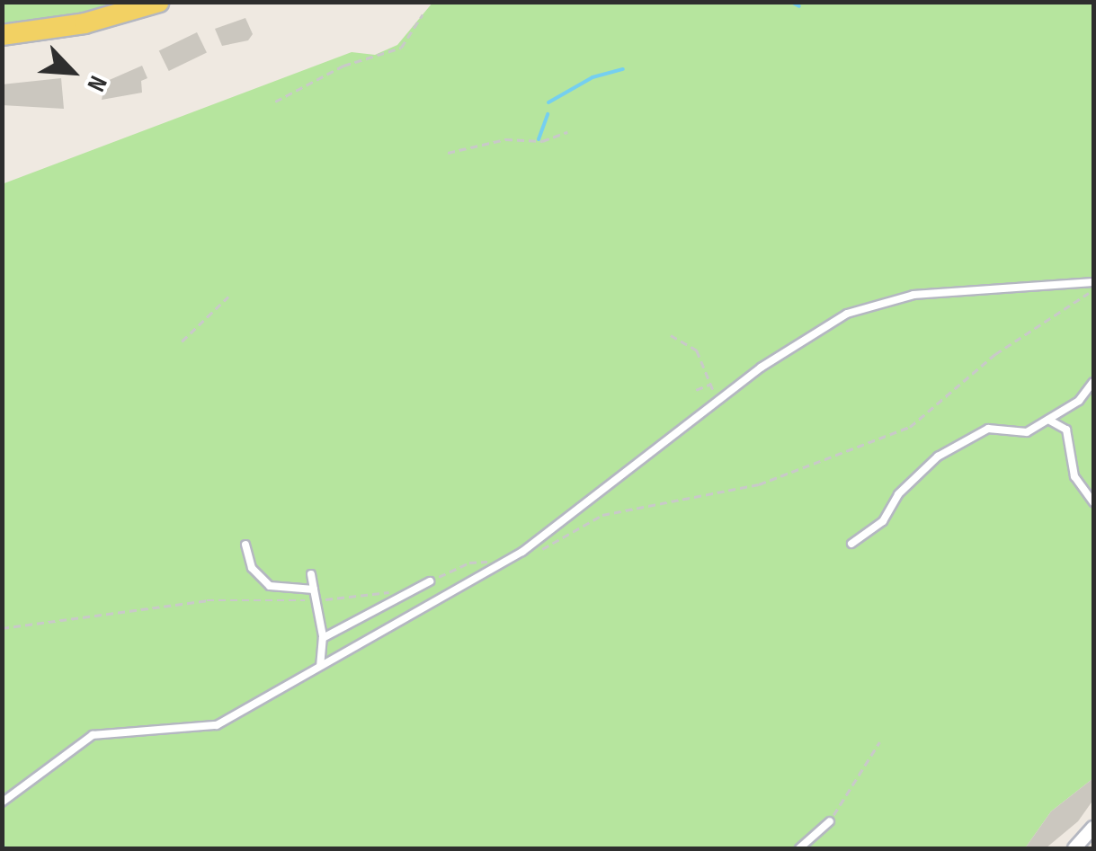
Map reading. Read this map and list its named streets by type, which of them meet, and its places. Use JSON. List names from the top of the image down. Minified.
{"north":"bottom right"}
